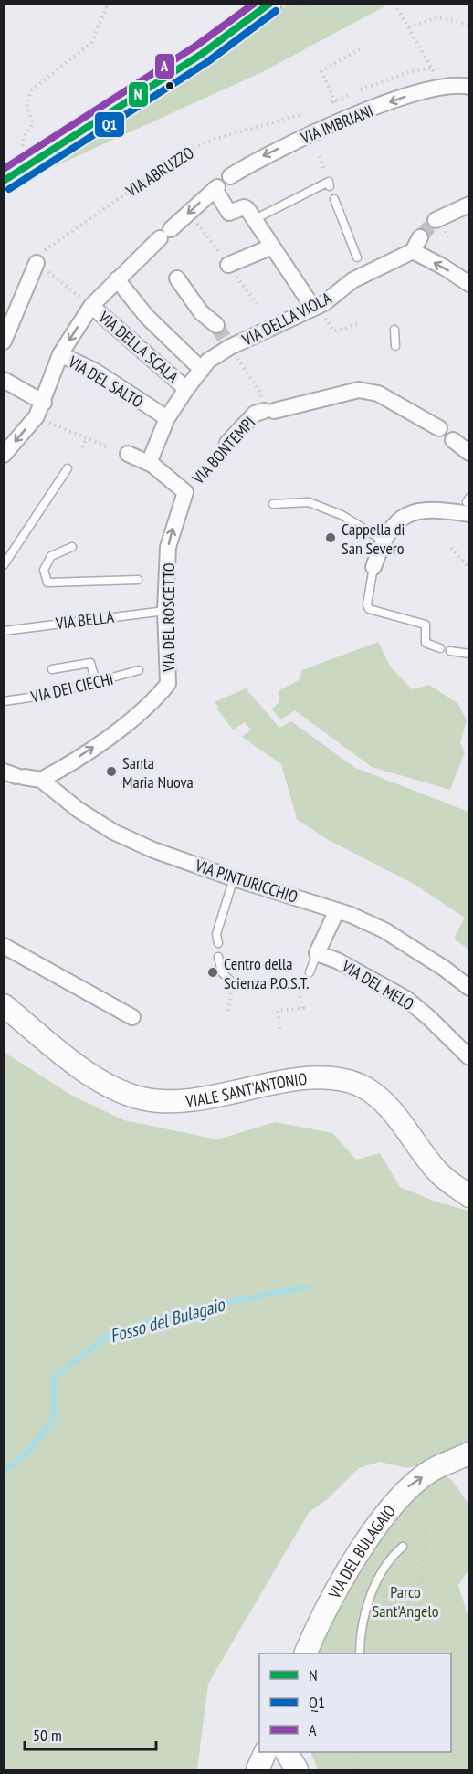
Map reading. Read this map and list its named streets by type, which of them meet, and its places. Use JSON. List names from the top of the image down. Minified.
{"streets":{"main road":["VIALE SANT'ANTONIO","VIA DEL BULAGAIO"],"street":["VIA IMBRIANI","VIA DELLA VIOLA","VIA DELLA SCALA","VIA DEL SALTO","VIA BONTEMPI","VIA DEL ROSCETTO","VIA PINTURICCHIO","VIA DEL MELO"],"lane":["VIA BELLA","VIA DEI CIECHI"],"path":["VIA ABRUZZO"]},"crossings":[["VIA DELLA VIOLA","VIA DELLA SCALA"],["VIA DELLA VIOLA","VIA DEL SALTO"],["VIA BONTEMPI","VIA DEL ROSCETTO"],["VIA DEL ROSCETTO","VIA BELLA"],["VIA DEL ROSCETTO","VIA PINTURICCHIO"]],"one_way":["VIA IMBRIANI","VIA DEL ROSCETTO","VIA DEL BULAGAIO"],"water":["Fosso del Bulagaio"],"parks":["Parco Sant'Angelo"],"places":["Cappella di San Severo","Santa Maria Nuova","Centro della Scienza P.O.S.T."],"lines":["transit line N","transit line A","transit line Q1"],"legend":["N","Q1","A"],"scale_bar":"50 m"}
